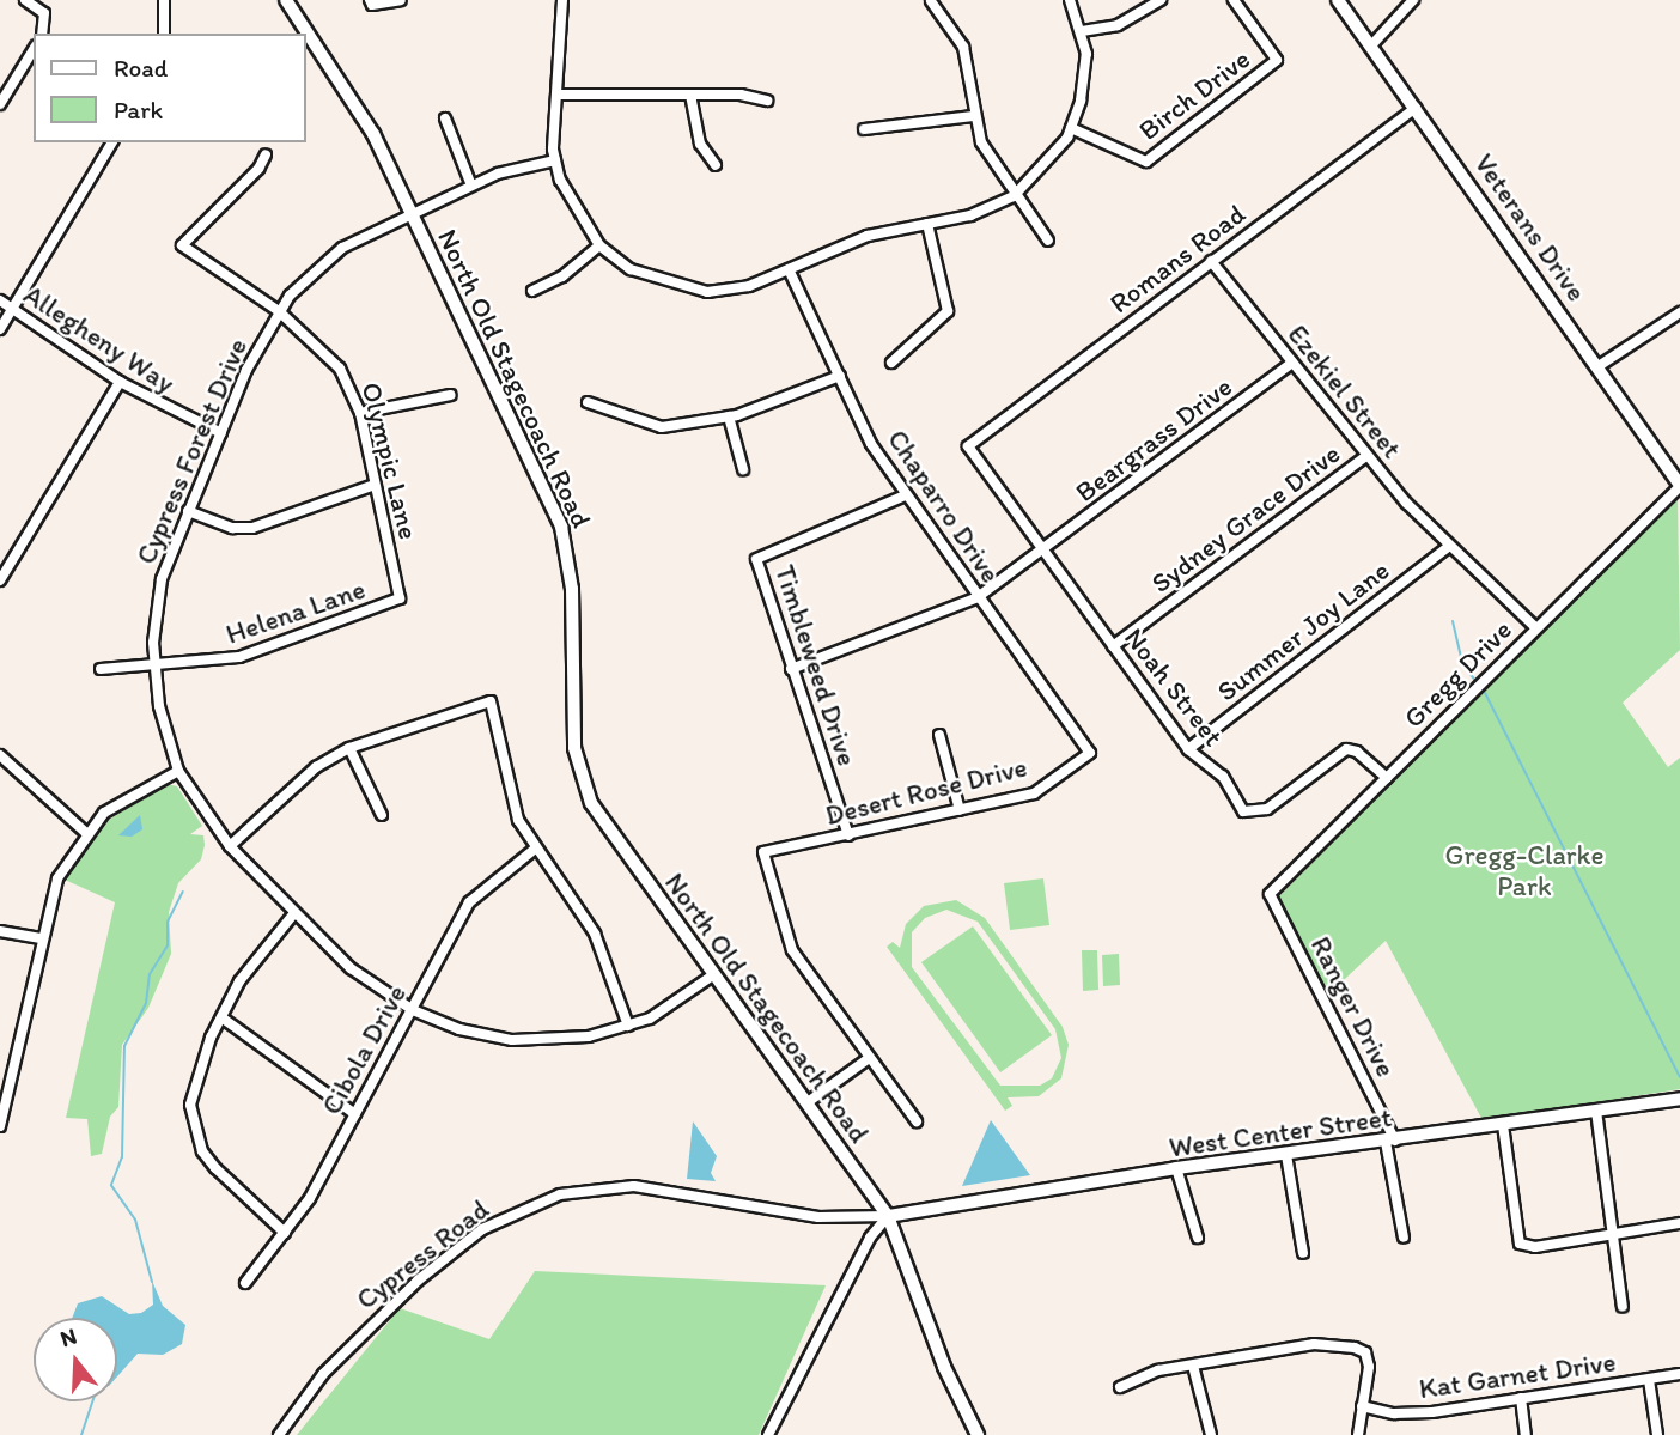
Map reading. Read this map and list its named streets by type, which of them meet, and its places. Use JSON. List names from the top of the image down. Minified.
{"streets":{"main road":["Veterans Drive"],"street":["Birch Drive","Romans Road","Allegheny Way","North Old Stagecoach Road","Ezekiel Street","Beargrass Drive","Cypress Forest Drive","Olympic Lane","Chaparro Drive","Sydney Grace Drive","Helena Lane","Summer Joy Lane","Timbleweed Drive","Gregg Drive","Noah Street","Desert Rose Drive","Ranger Drive","Cibola Drive","West Center Street","Cypress Road","Kat Garnet Drive"]},"crossings":[["Veterans Drive","Romans Road"],["Veterans Drive","Gregg Drive"],["Romans Road","Ezekiel Street"],["Romans Road","Noah Street"],["Allegheny Way","Cypress Forest Drive"],["North Old Stagecoach Road","Cypress Forest Drive"],["North Old Stagecoach Road","West Center Street"],["North Old Stagecoach Road","Cypress Road"],["Ezekiel Street","Beargrass Drive"],["Ezekiel Street","Sydney Grace Drive"],["Ezekiel Street","Summer Joy Lane"],["Ezekiel Street","Gregg Drive"],["Beargrass Drive","Chaparro Drive"],["Beargrass Drive","Noah Street"],["Cypress Forest Drive","Olympic Lane"],["Cypress Forest Drive","Helena Lane"],["Cypress Forest Drive","Cibola Drive"],["Olympic Lane","Helena Lane"],["Chaparro Drive","Timbleweed Drive"],["Chaparro Drive","Desert Rose Drive"],["Sydney Grace Drive","Noah Street"],["Summer Joy Lane","Noah Street"],["Timbleweed Drive","Desert Rose Drive"],["Gregg Drive","Noah Street"],["Gregg Drive","Ranger Drive"],["Ranger Drive","West Center Street"],["West Center Street","Cypress Road"]],"parks":["Gregg-Clarke Park"],"legend":["Road","Park"],"north":"top"}
